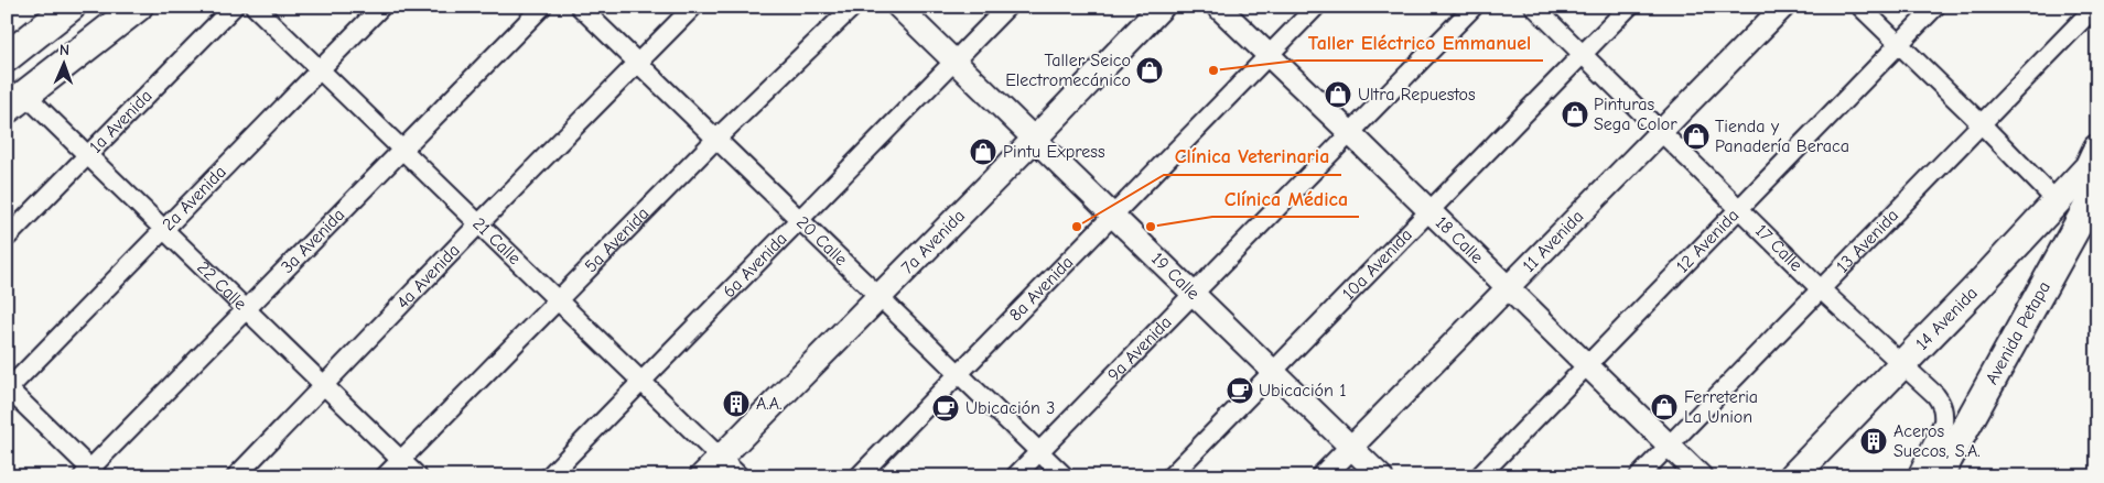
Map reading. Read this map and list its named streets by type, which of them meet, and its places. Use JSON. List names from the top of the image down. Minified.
{"streets":{"main road":["7a Avenida","14 Avenida","Avenida Petapa"],"street":["1a Avenida","2a Avenida","5a Avenida","3a Avenida","20 Calle","18 Calle","11 Avenida","12 Avenida","21 Calle","13 Avenida","17 Calle","6a Avenida","10a Avenida","4a Avenida","19 Calle","22 Calle","8a Avenida","9a Avenida"]},"crossings":[["1a Avenida","22 Calle"],["2a Avenida","21 Calle"],["2a Avenida","22 Calle"],["5a Avenida","20 Calle"],["5a Avenida","21 Calle"],["5a Avenida","22 Calle"],["3a Avenida","21 Calle"],["3a Avenida","22 Calle"],["20 Calle","7a Avenida"],["20 Calle","6a Avenida"],["20 Calle","4a Avenida"],["20 Calle","8a Avenida"],["20 Calle","9a Avenida"],["18 Calle","11 Avenida"],["18 Calle","12 Avenida"],["18 Calle","13 Avenida"],["18 Calle","10a Avenida"],["18 Calle","8a Avenida"],["18 Calle","9a Avenida"],["11 Avenida","17 Calle"],["11 Avenida","19 Calle"],["12 Avenida","17 Calle"],["21 Calle","7a Avenida"],["21 Calle","6a Avenida"],["21 Calle","4a Avenida"],["7a Avenida","19 Calle"],["13 Avenida","17 Calle"],["17 Calle","10a Avenida"],["17 Calle","14 Avenida"],["6a Avenida","19 Calle"],["10a Avenida","19 Calle"],["4a Avenida","22 Calle"],["19 Calle","8a Avenida"],["19 Calle","9a Avenida"],["14 Avenida","Avenida Petapa"]],"places":{"shop":["Taller Seico Electromecánico","Ultra Repuestos","Pinturas Sega Color","Tienda y Panadería Beraca","Pintu Express","Ferreteria La Union"],"other":["Taller Eléctrico Emmanuel","Clínica Veterinaria","Clínica Médica"],"cafe":["Ubicación 1","Ubicación 3"],"building":["A.A.","Aceros Suecos, S.A."]},"north":"top"}
